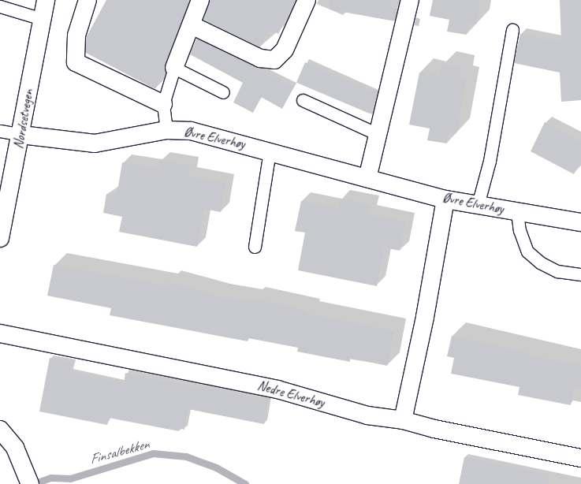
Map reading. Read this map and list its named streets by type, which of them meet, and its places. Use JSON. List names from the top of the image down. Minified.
{"streets":{"street":["Nordsetvegen","Øvre Elverhøy","Nedre Elverhøy"]},"crossings":[["Nordsetvegen","Øvre Elverhøy"]],"water":["Finsalbekken"]}
